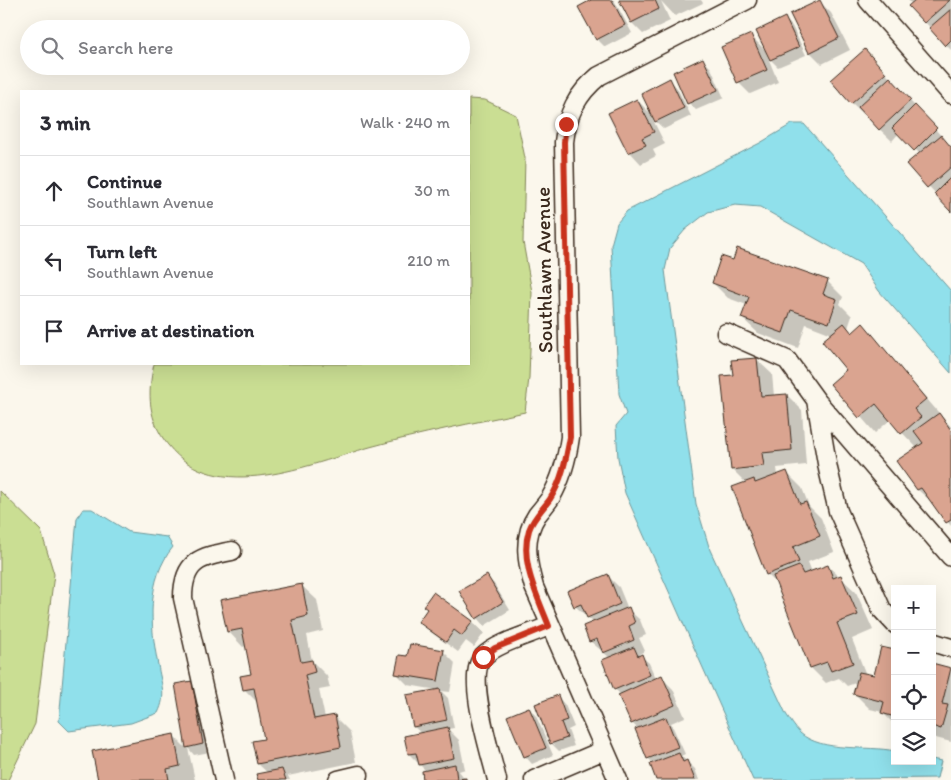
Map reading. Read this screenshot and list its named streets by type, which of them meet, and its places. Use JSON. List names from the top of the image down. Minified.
{"streets":{"street":["Southlawn Avenue"]},"page":{"search":"Search here","heading":["3 min","Walk · 240 m"],"list":[["Continue","Southlawn Avenue","30 m"],["Turn left","Southlawn Avenue","210 m"],"Arrive at destination"],"map_buttons":["+","−"]}}
